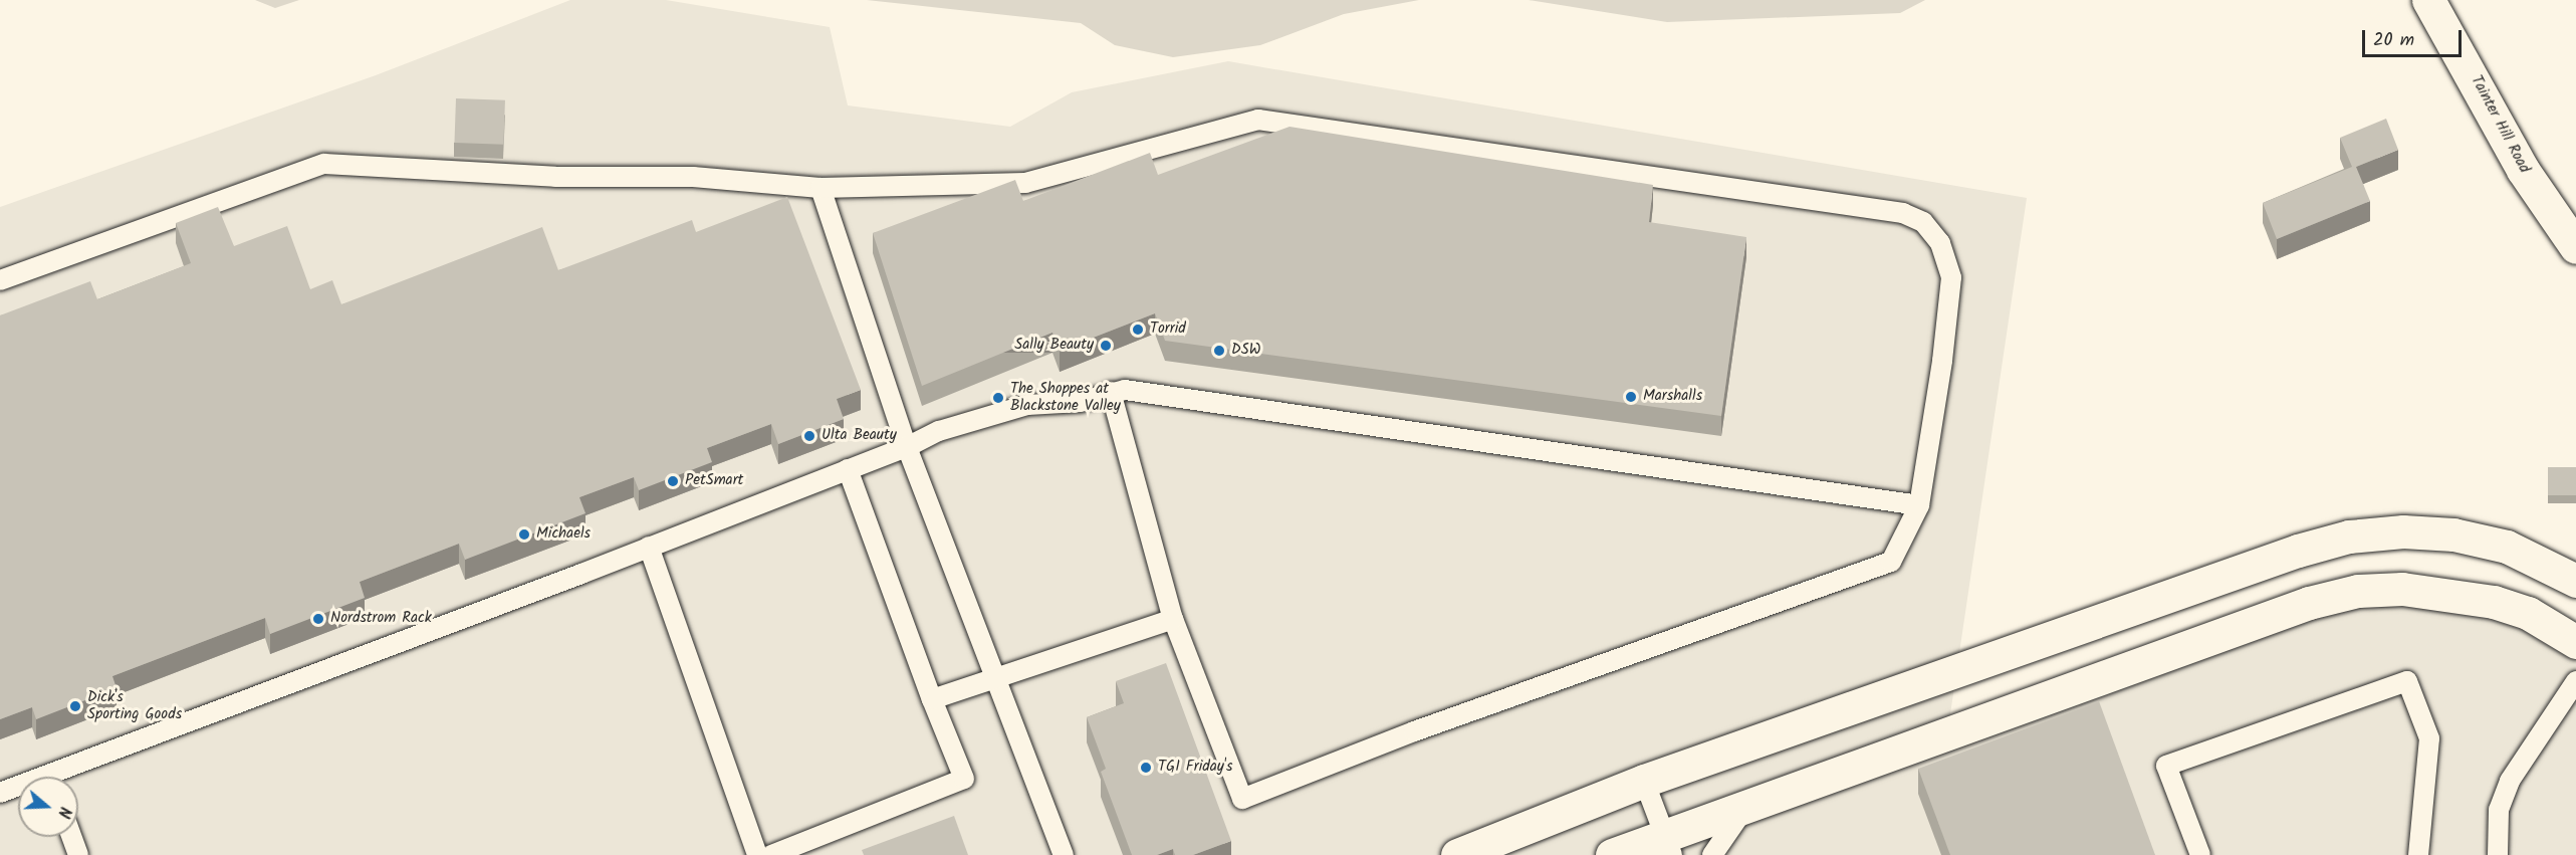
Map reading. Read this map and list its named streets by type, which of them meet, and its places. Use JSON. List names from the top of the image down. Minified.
{"streets":{"street":["Tainter Hill Road"]},"places":["Torrid","Sally Beauty","DSW","Marshalls","The Shoppes at Blackstone Valley","Ulta Beauty","PetSmart","Michaels","Nordstrom Rack","Dick's Sporting Goods","TGI Friday's"],"scale_bar":"20 m","north":"right"}
